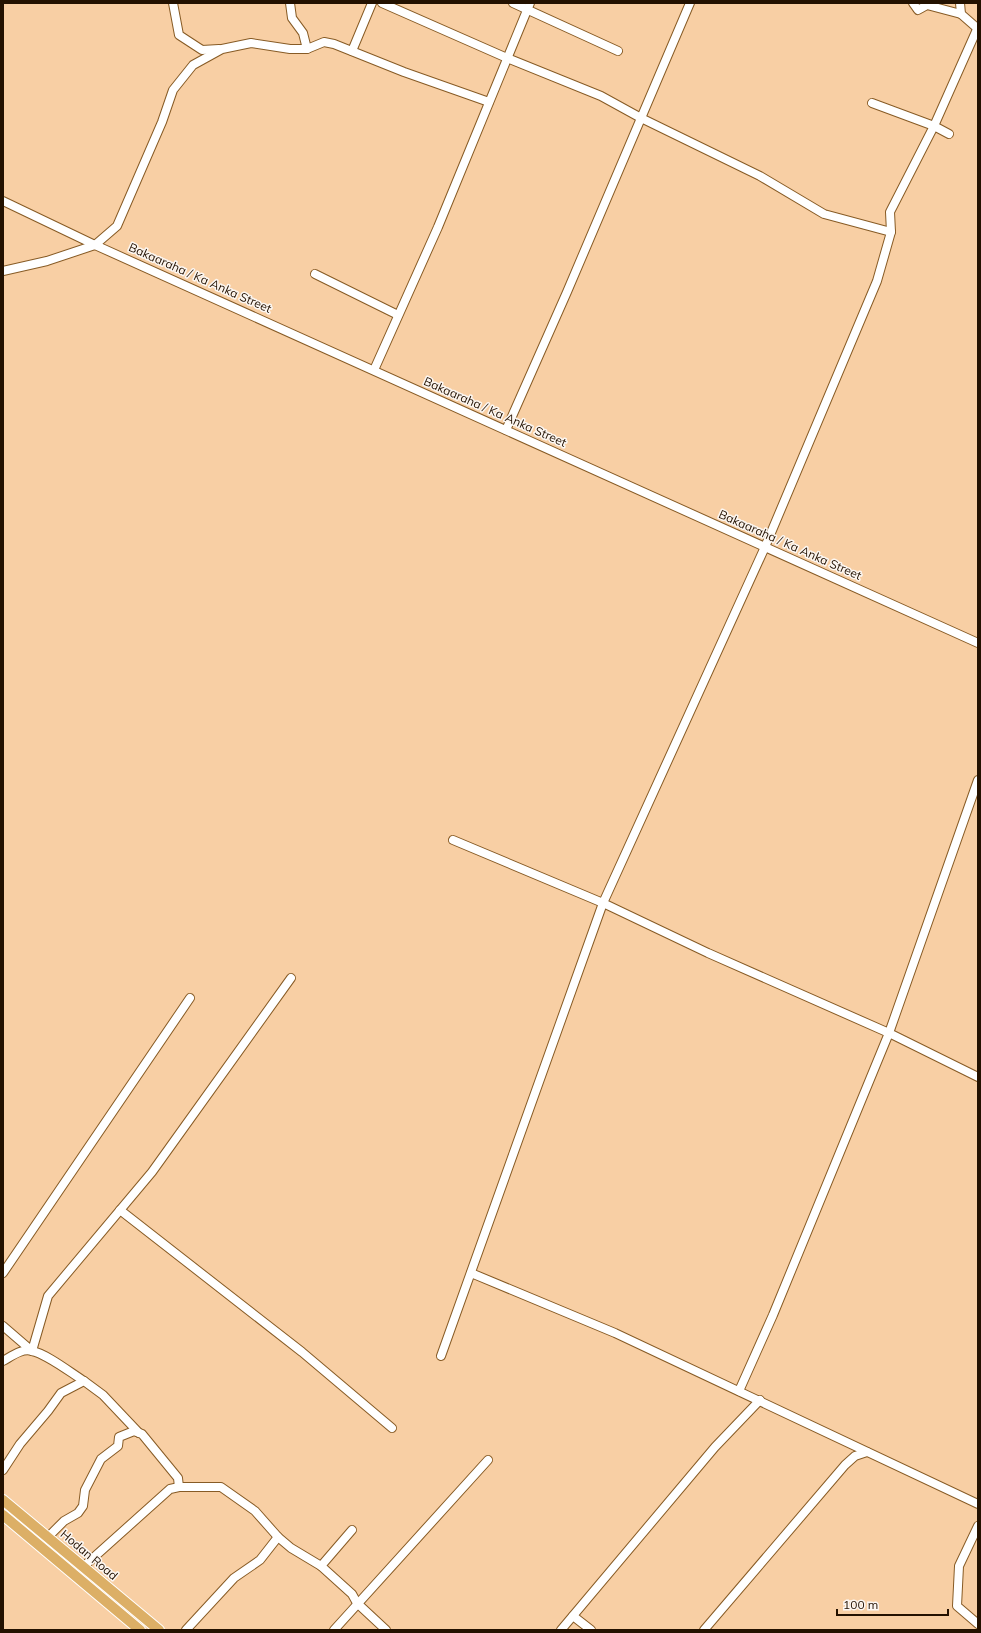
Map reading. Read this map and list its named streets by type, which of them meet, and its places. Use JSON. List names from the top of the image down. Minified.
{"streets":{"main road":["Hodan Road"],"street":["Bakaaraha / Ka Anka Street"]},"scale_bar":"100 m"}
